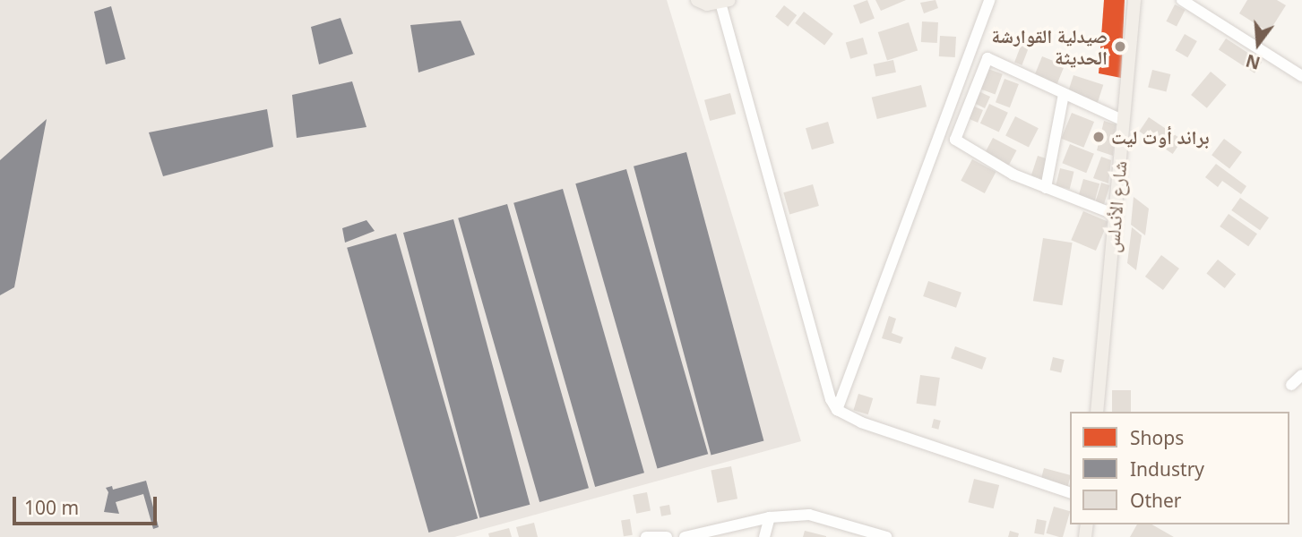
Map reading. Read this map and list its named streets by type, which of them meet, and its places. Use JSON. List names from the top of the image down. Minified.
{"streets":{"main road":["شارع الأندلس"]},"places":["صيدلية القوارشة الحديثة","براند أوت ليت"],"legend":["Shops","Industry","Other"],"scale_bar":"100 m","north":"bottom"}
